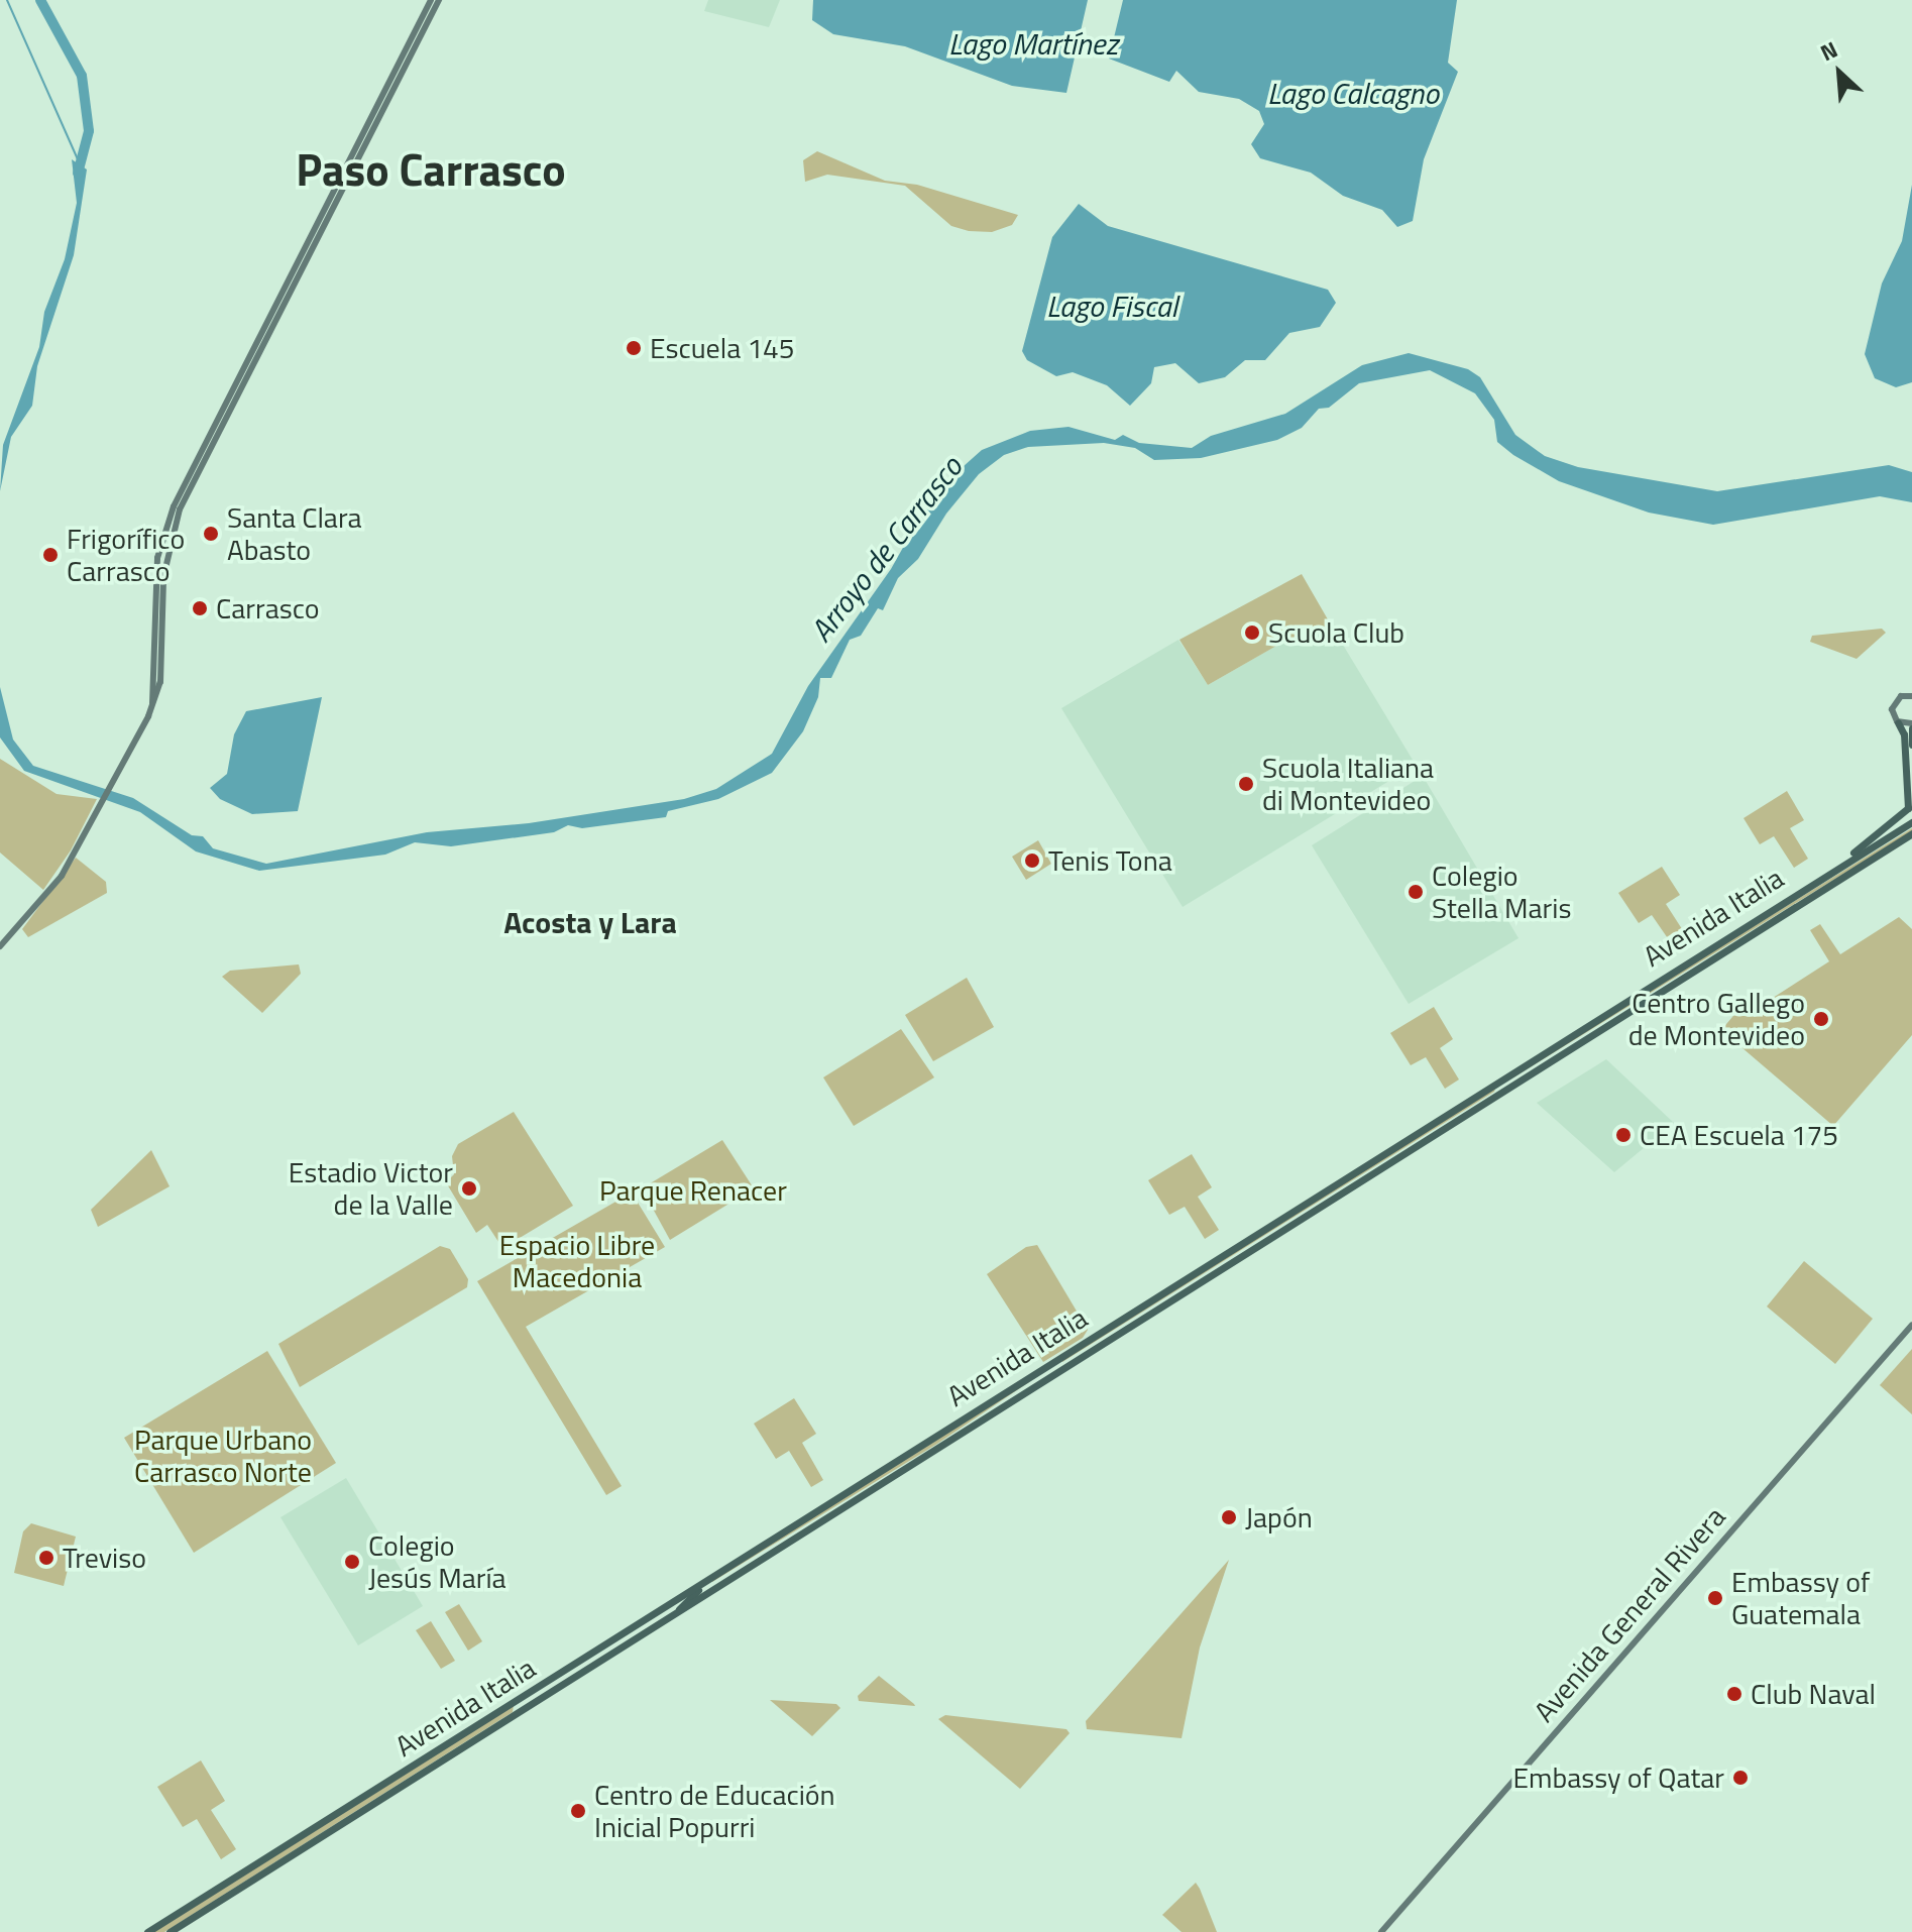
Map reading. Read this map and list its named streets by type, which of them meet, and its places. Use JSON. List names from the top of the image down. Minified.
{"streets":{"main road":["Avenida Italia","Avenida General Rivera"]},"districts":["Paso Carrasco","Acosta y Lara"],"water":["Lago Martínez","Lago Calcagno","Lago Fiscal","Arroyo de Carrasco"],"parks":["Parque Renacer","Espacio Libre Macedonia","Parque Urbano Carrasco Norte"],"places":["Escuela 145","Santa Clara Abasto","Frigorífico Carrasco","Carrasco","Scuola Club","Scuola Italiana di Montevideo","Tenis Tona","Colegio Stella Maris","Centro Gallego de Montevideo","CEA Escuela 175","Estadio Victor de la Valle","Japón","Treviso","Colegio Jesús María","Embassy of Guatemala","Club Naval","Embassy of Qatar","Centro de Educación Inicial Popurri"],"north":"top left"}
